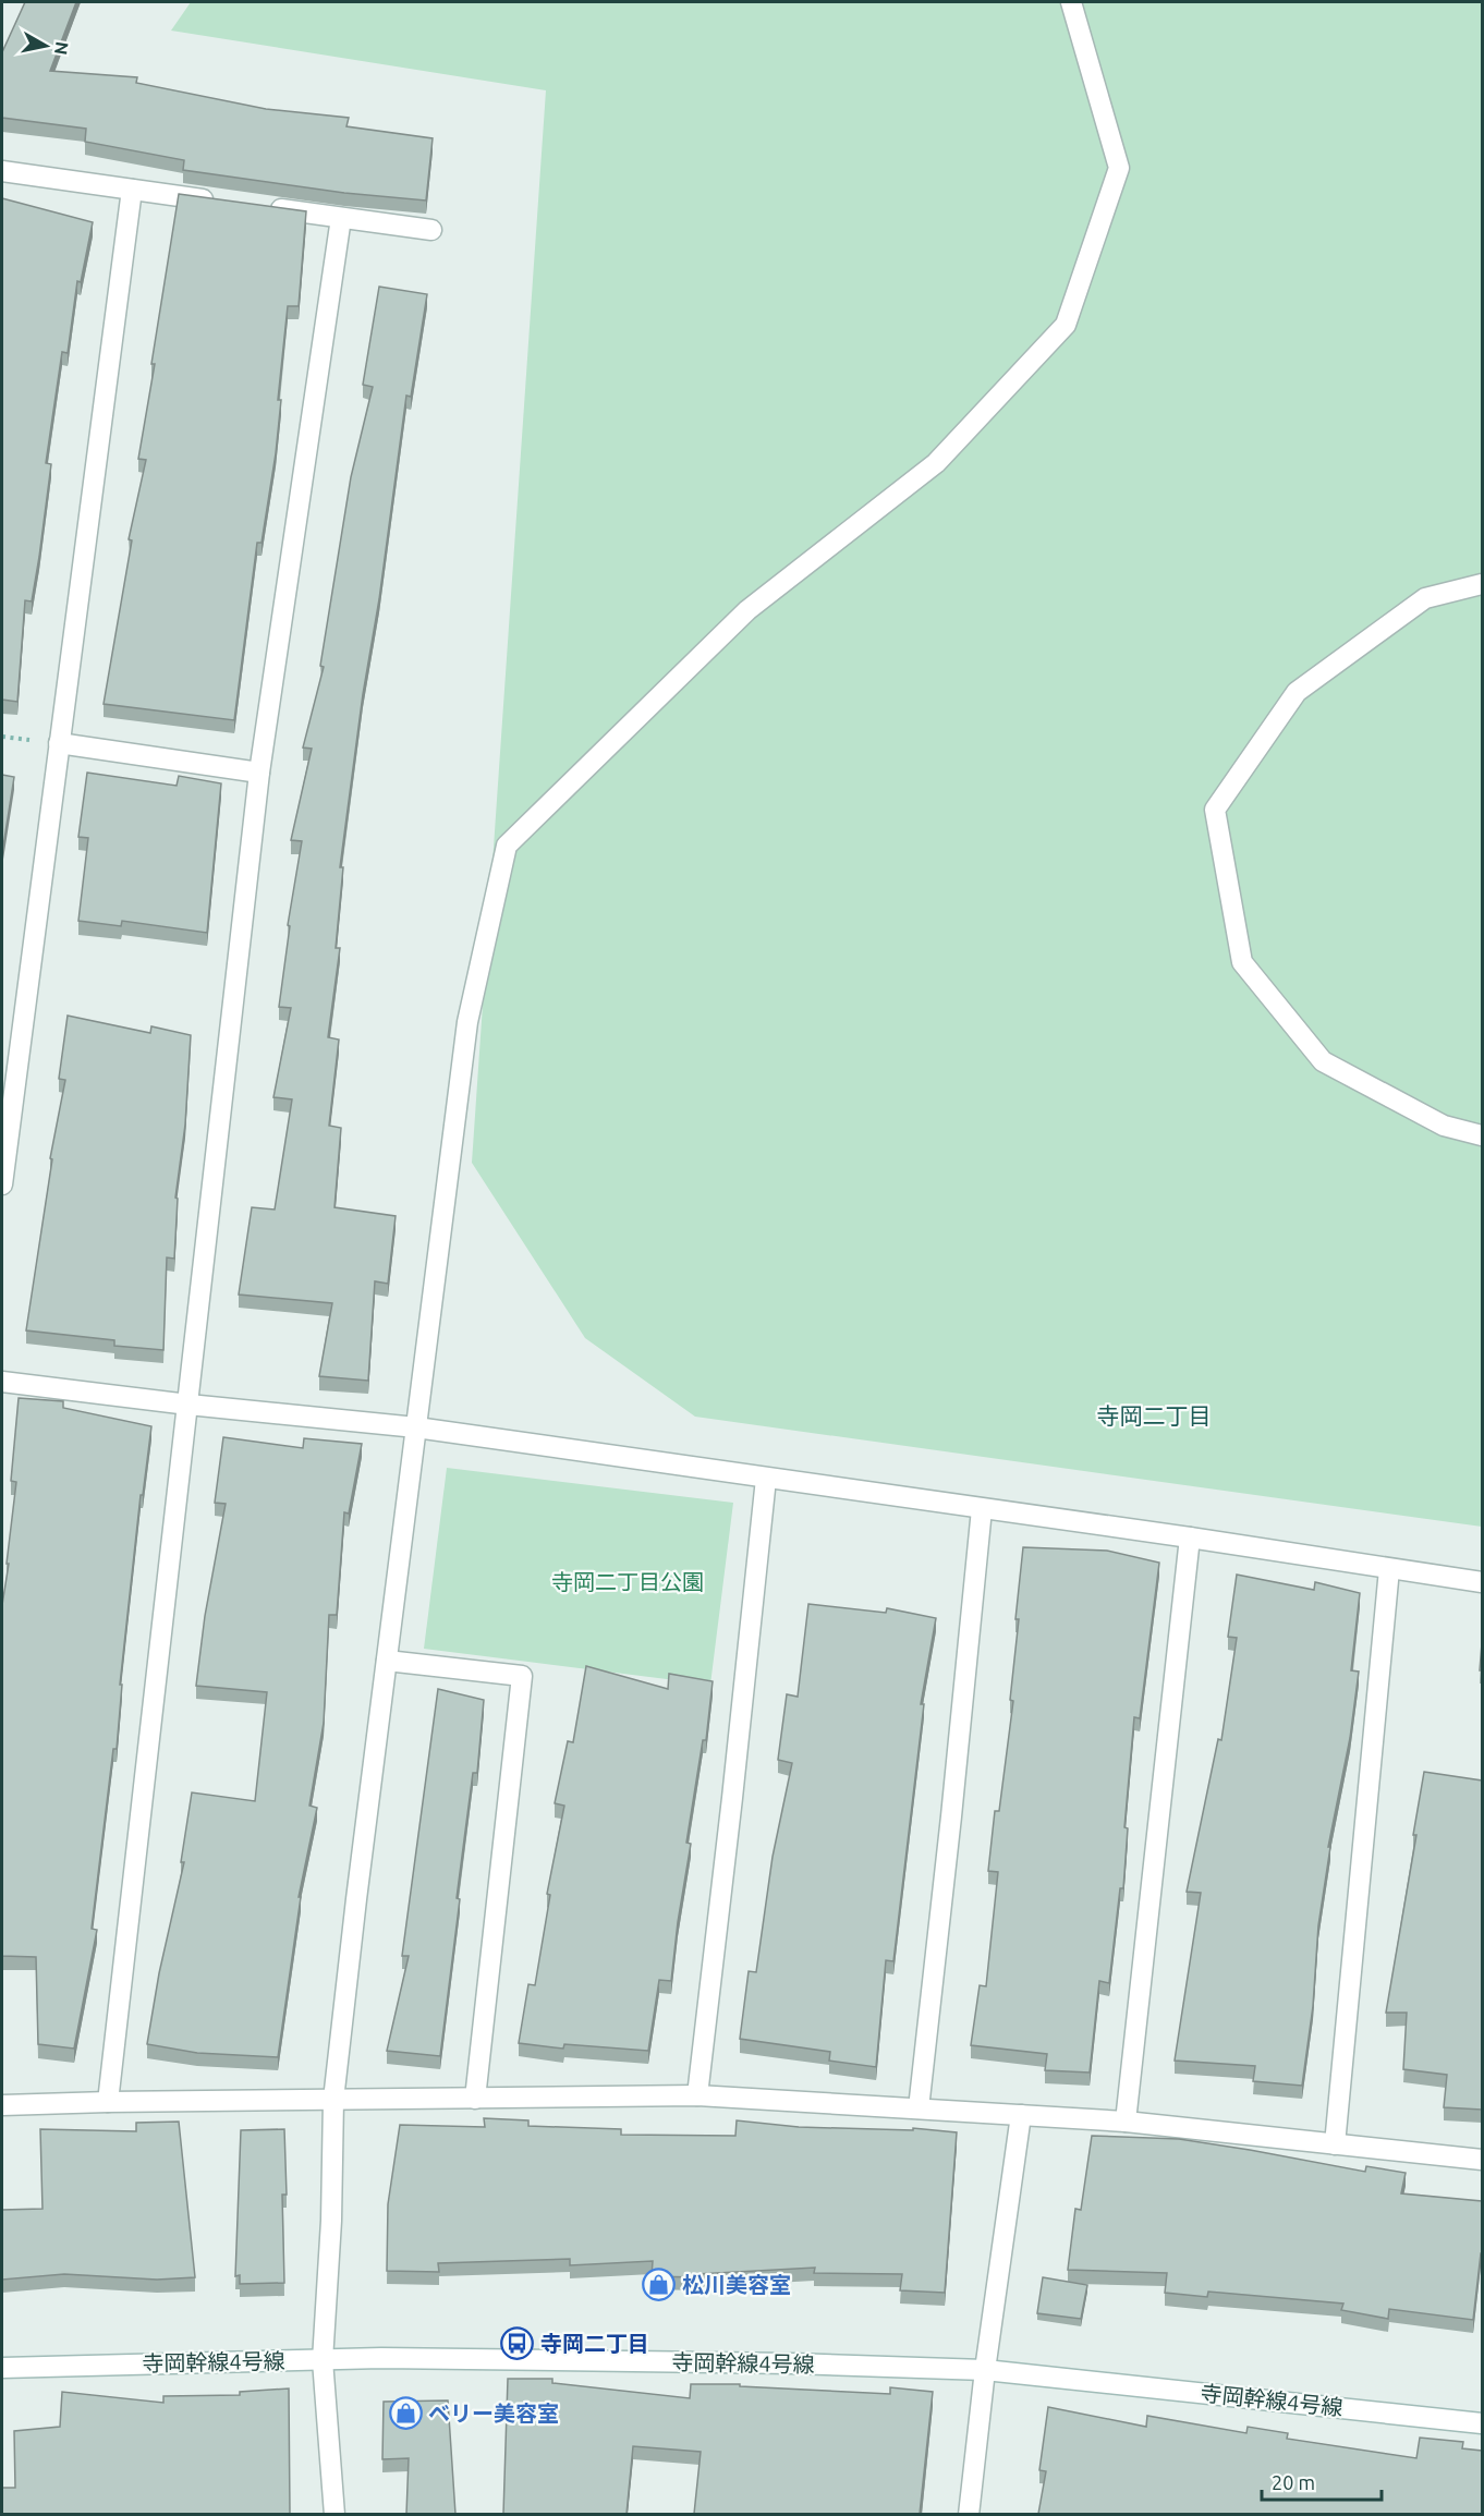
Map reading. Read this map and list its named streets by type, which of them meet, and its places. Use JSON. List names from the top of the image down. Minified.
{"streets":{"street":["寺岡幹線4号線"]},"districts":["寺岡二丁目"],"parks":["寺岡二丁目公園"],"places":{"shop":["松川美容室","ベリー美容室"],"bus stop":["寺岡二丁目"]},"scale_bar":"20 m","north":"right"}
